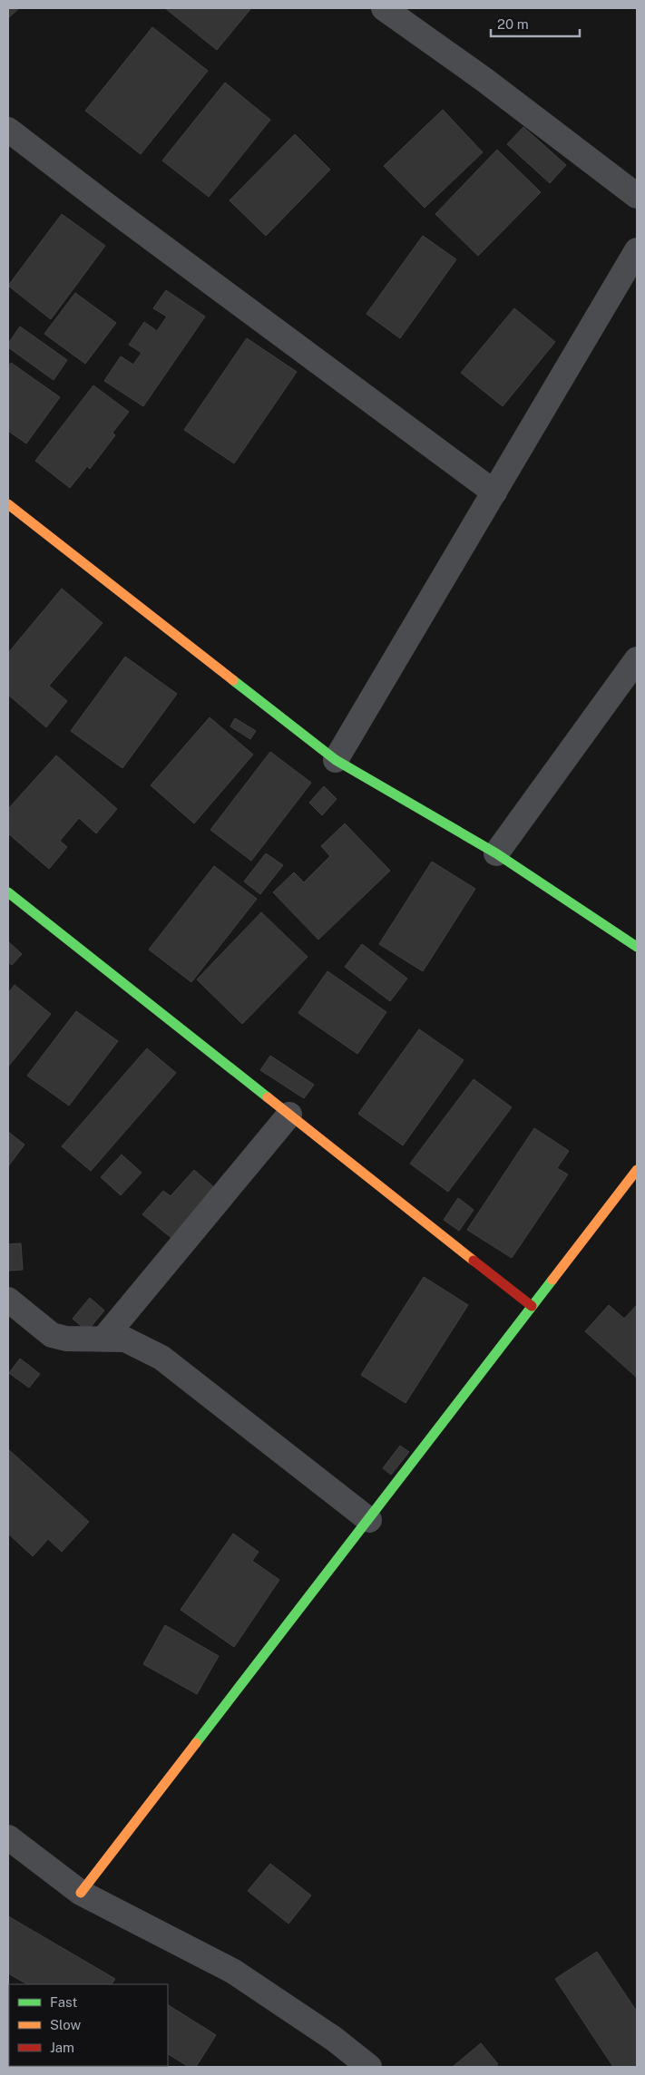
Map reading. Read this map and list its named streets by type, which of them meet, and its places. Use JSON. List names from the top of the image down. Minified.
{"legend":["Fast","Slow","Jam"],"scale_bar":"20 m"}
